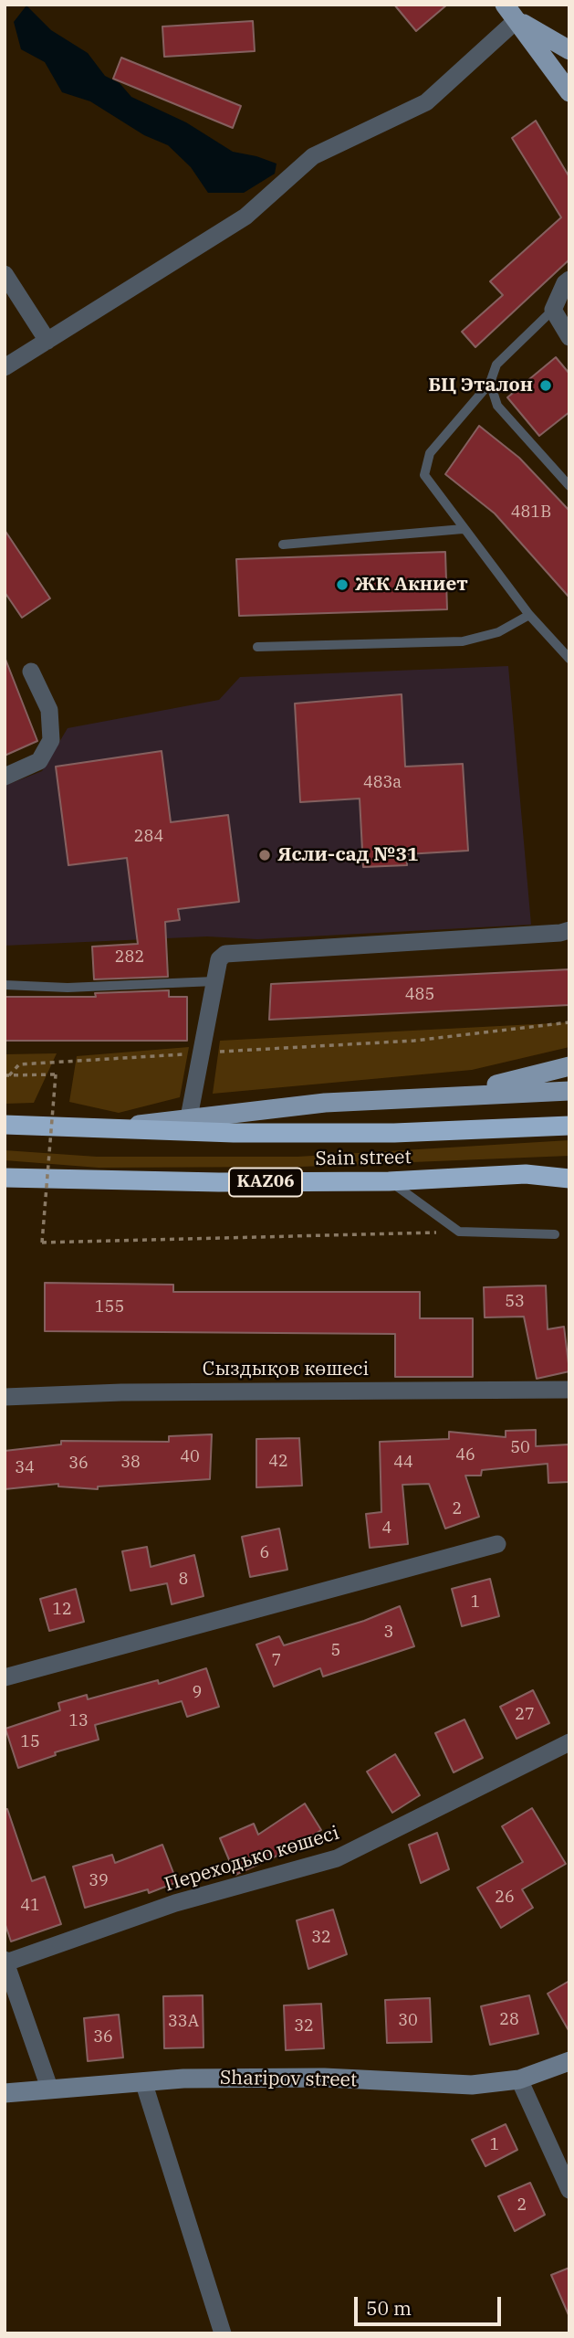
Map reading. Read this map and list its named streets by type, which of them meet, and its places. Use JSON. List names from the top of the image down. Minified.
{"streets":{"highway":["Sain street","KАZ06"],"street":["Сыздықов көшесі","Переходько көшесі","Sharipov street"]},"crossings":[["Sain street","KАZ06"]],"places":["БЦ Эталон","ЖК Акниет","Ясли-сад №31"],"house_numbers":["481В","483а","284","282","485","53","155","50","46","40","42","38","44","36","34","2","4","6","8","1","12","3","5","7","9","27","13","15","39","26","41","32","28","30","33А","32","36","1","2"],"scale_bar":"50 m"}
